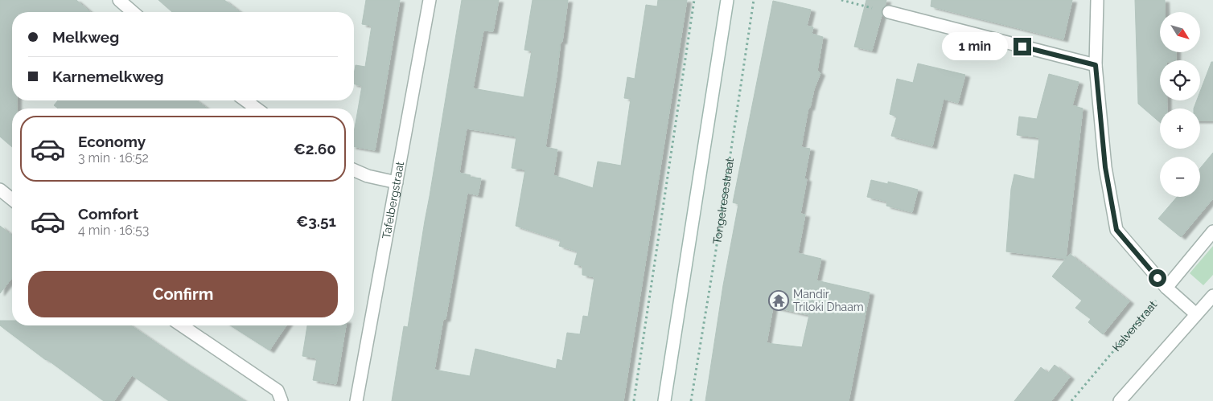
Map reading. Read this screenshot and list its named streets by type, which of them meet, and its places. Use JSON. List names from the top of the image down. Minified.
{"streets":{"street":["Tafelbergstraat"],"path":["Tongelresestraat","Kalverstraat"]},"places":{"temple":["Mandir Triloki Dhaam"]},"north":"bottom right","page":{"map_buttons":["+","−"],"banner":["Melkweg","Karnemelkweg"],"bubble":"1 min","list":[{"name":"Economy","note":"3 min · 16:52","value":"€2.60"},{"name":"Comfort","note":"4 min · 16:53","value":"€3.51"}],"buttons":"Confirm"}}
